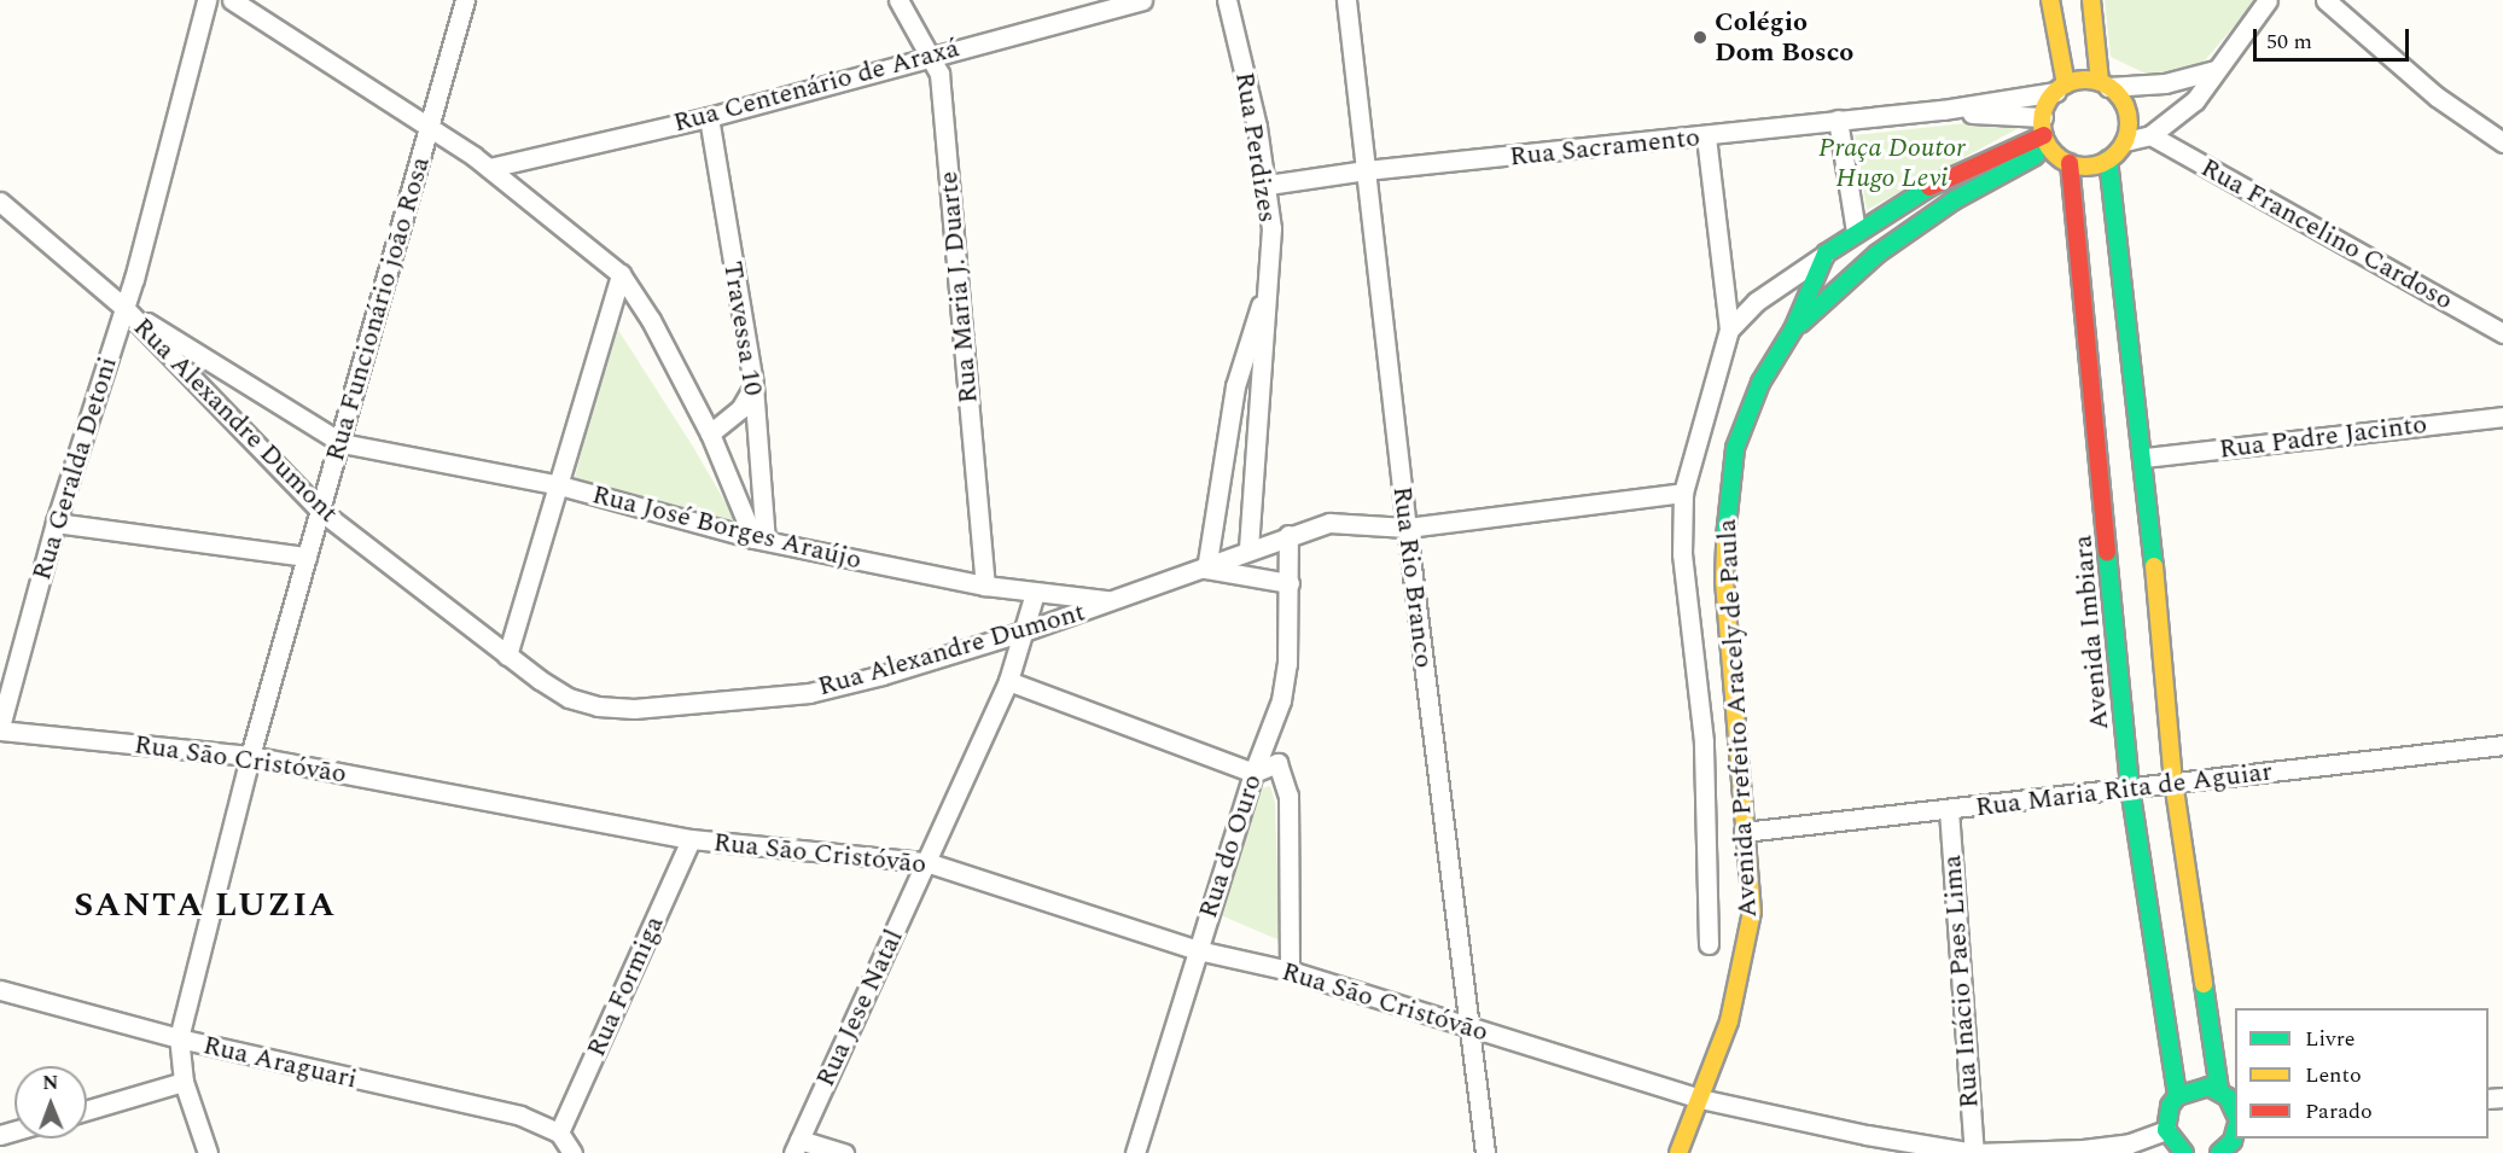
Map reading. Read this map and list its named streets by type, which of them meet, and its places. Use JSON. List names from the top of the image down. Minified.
{"streets":{"main road":["Avenida Imbiara","Avenida Prefeito Aracely de Paula"],"street":["Rua Centenário de Araxá","Rua Perdizes","Rua Sacramento","Rua Francelino Cardoso","Rua Maria J. Duarte","Rua Funcionário joão Rosa","Travessa 10","Rua Alexandre Dumont","Rua Padre Jacinto","Rua Geralda Detoni","Rua José Borges Araújo","Rua Rio Branco","Rua São Cristóvão","Rua Maria Rita de Aguiar","Rua do Ouro","Rua Inácio Paes Lima","Rua Formiga","Rua Jese Natal","Rua Araguari"]},"crossings":[["Rua Centenário de Araxá","Rua Maria J. Duarte"],["Rua Centenário de Araxá","Travessa 10"],["Rua Perdizes","Rua Sacramento"],["Rua Sacramento","Rua Rio Branco"],["Rua Maria J. Duarte","Rua José Borges Araújo"],["Rua Funcionário joão Rosa","Rua Alexandre Dumont"],["Rua Funcionário joão Rosa","Rua José Borges Araújo"],["Rua Funcionário joão Rosa","Rua São Cristóvão"],["Rua Funcionário joão Rosa","Rua Araguari"],["Travessa 10","Rua José Borges Araújo"],["Rua Alexandre Dumont","Rua Geralda Detoni"],["Rua Alexandre Dumont","Rua José Borges Araújo"],["Rua Alexandre Dumont","Rua Rio Branco"],["Rua Alexandre Dumont","Avenida Prefeito Aracely de Paula"],["Rua Alexandre Dumont","Rua do Ouro"],["Rua Alexandre Dumont","Rua Jese Natal"],["Rua Geralda Detoni","Rua São Cristóvão"],["Rua José Borges Araújo","Rua Jese Natal"],["Rua Rio Branco","Rua São Cristóvão"],["Avenida Imbiara","Avenida Prefeito Aracely de Paula"],["Avenida Imbiara","Rua Maria Rita de Aguiar"],["Avenida Prefeito Aracely de Paula","Rua São Cristóvão"],["Avenida Prefeito Aracely de Paula","Rua Maria Rita de Aguiar"],["Rua São Cristóvão","Rua do Ouro"],["Rua São Cristóvão","Rua Inácio Paes Lima"],["Rua São Cristóvão","Rua Formiga"],["Rua São Cristóvão","Rua Jese Natal"],["Rua Maria Rita de Aguiar","Rua Inácio Paes Lima"],["Rua Formiga","Rua Araguari"]],"districts":["SANTA LUZIA"],"parks":["Praça Doutor Hugo Levi"],"places":["Colégio Dom Bosco"],"legend":["Livre","Lento","Parado"],"scale_bar":"50 m","north":"top"}
